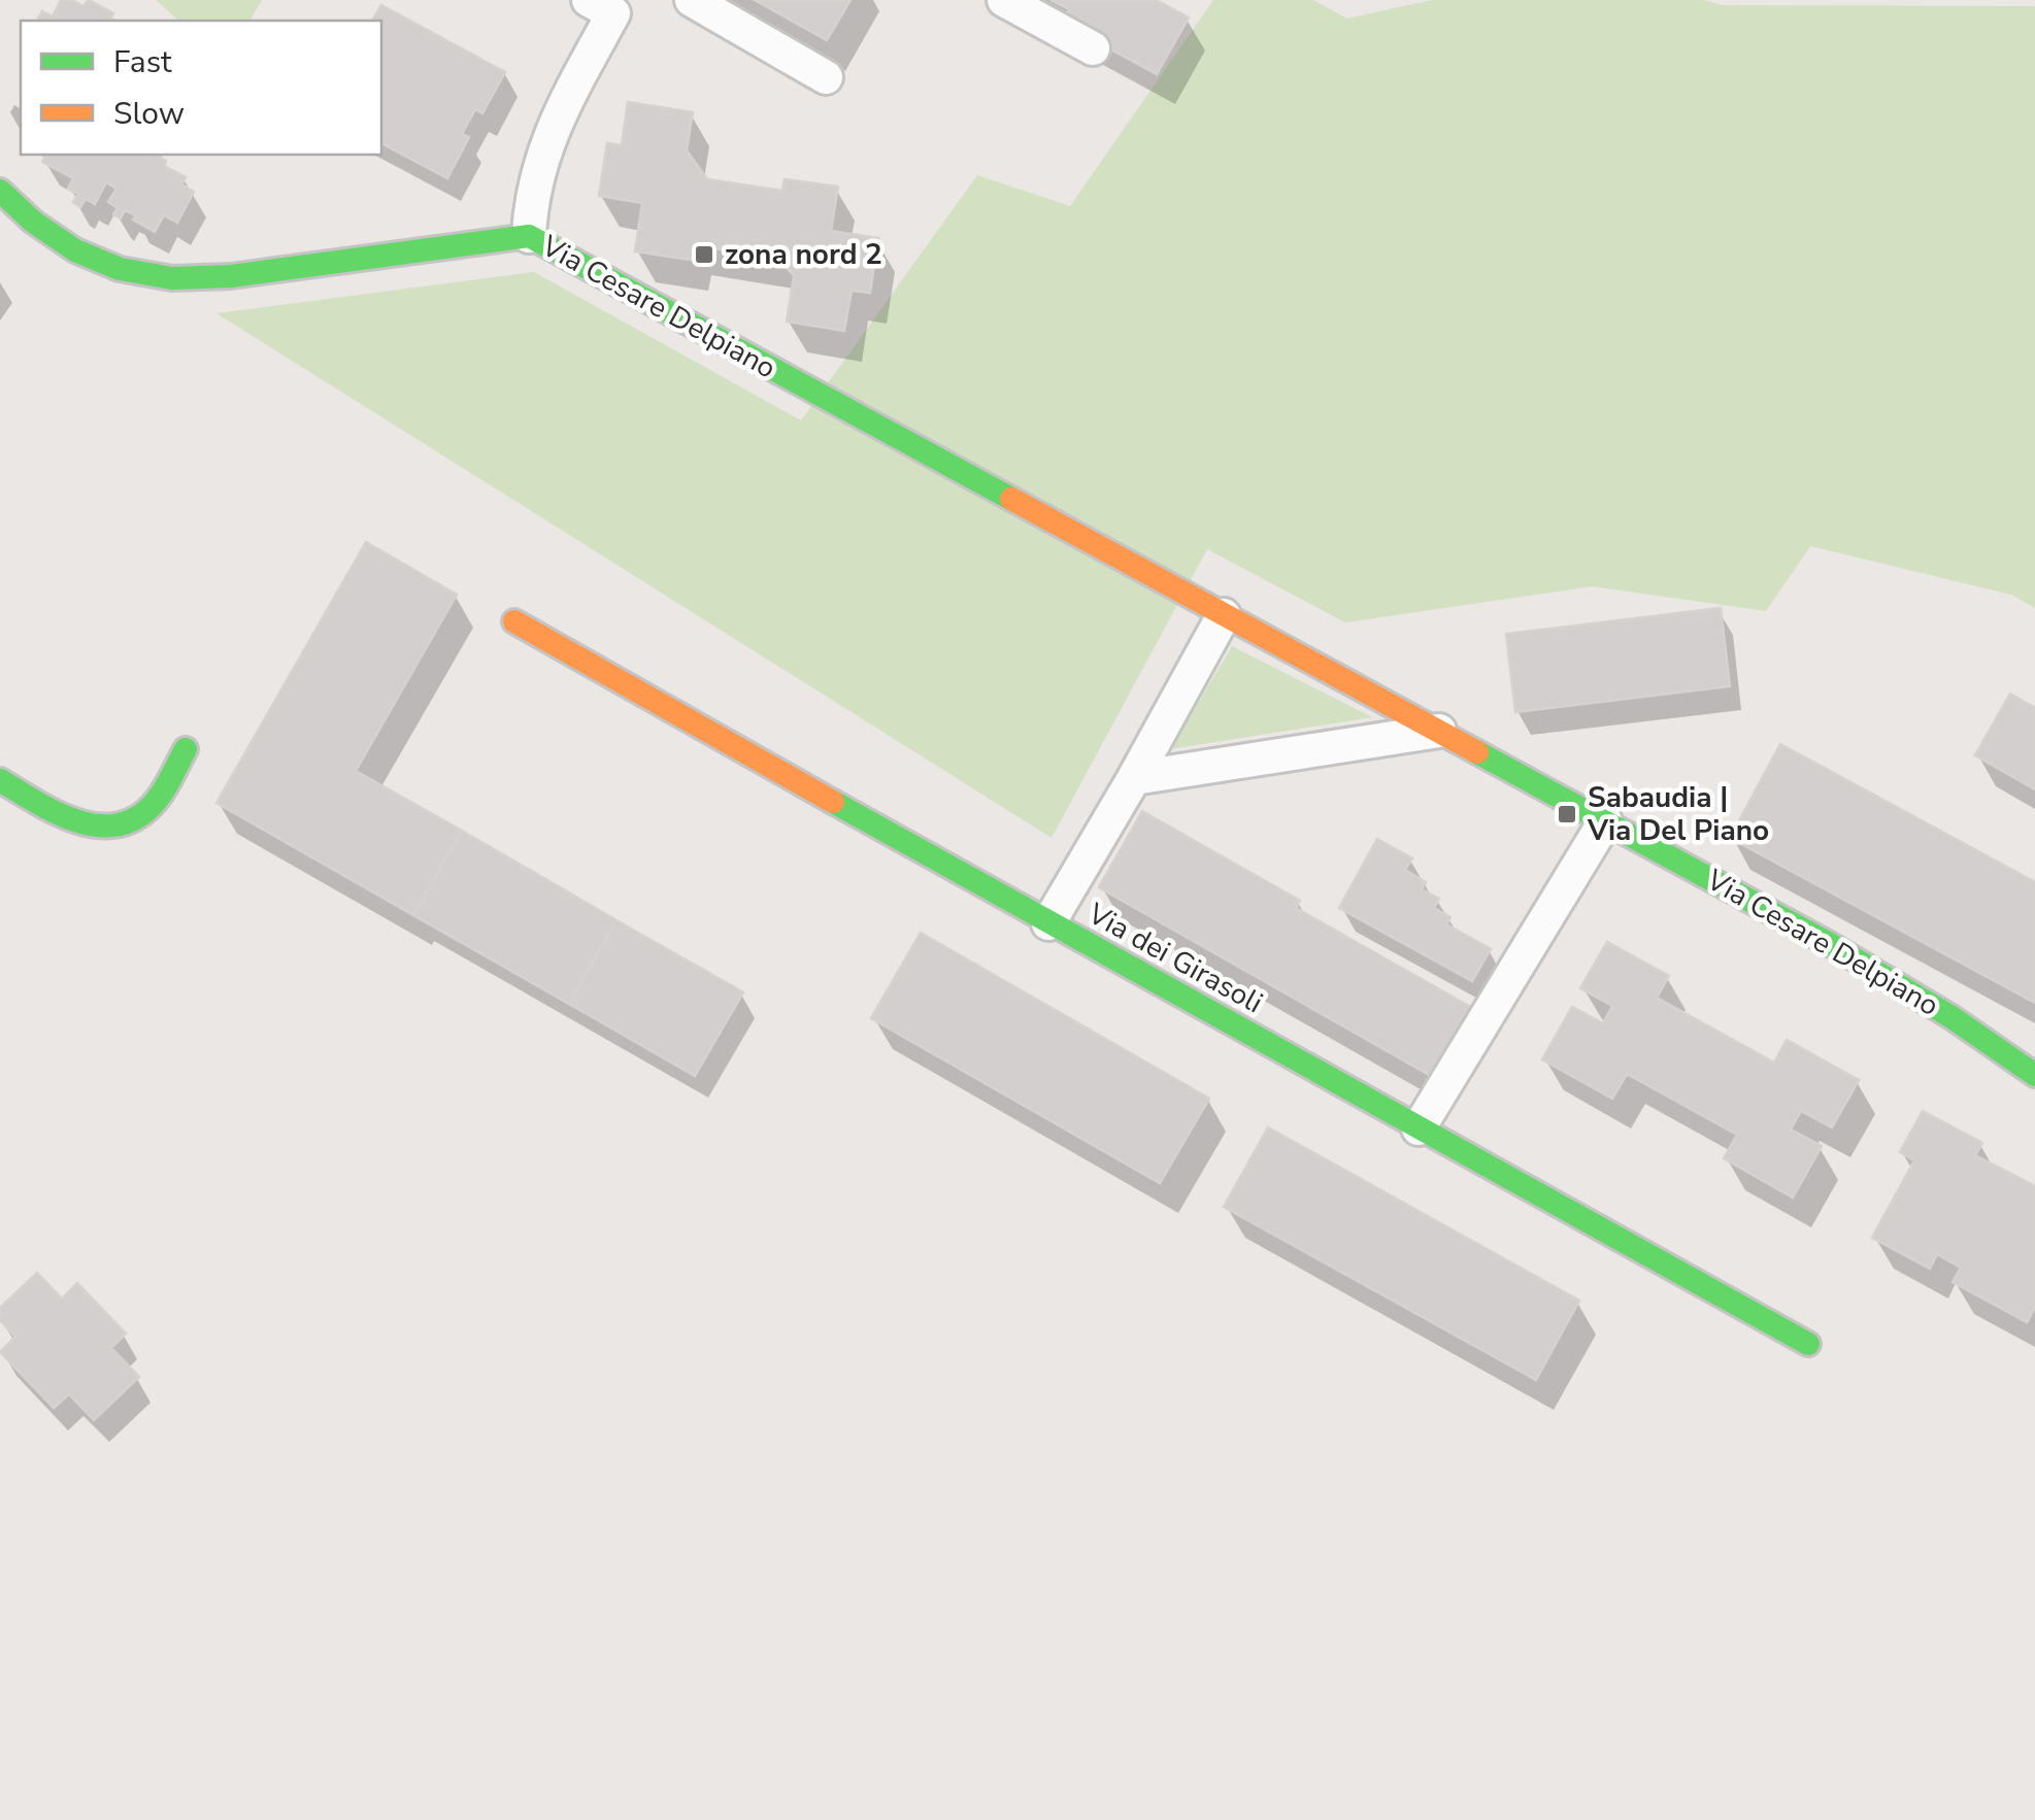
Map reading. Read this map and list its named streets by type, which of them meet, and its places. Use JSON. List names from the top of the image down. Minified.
{"streets":{"street":["Via Cesare Delpiano","Via dei Girasoli"]},"places":{"transit":["zona nord 2","Sabaudia | Via Del Piano"]},"legend":["Fast","Slow"]}
